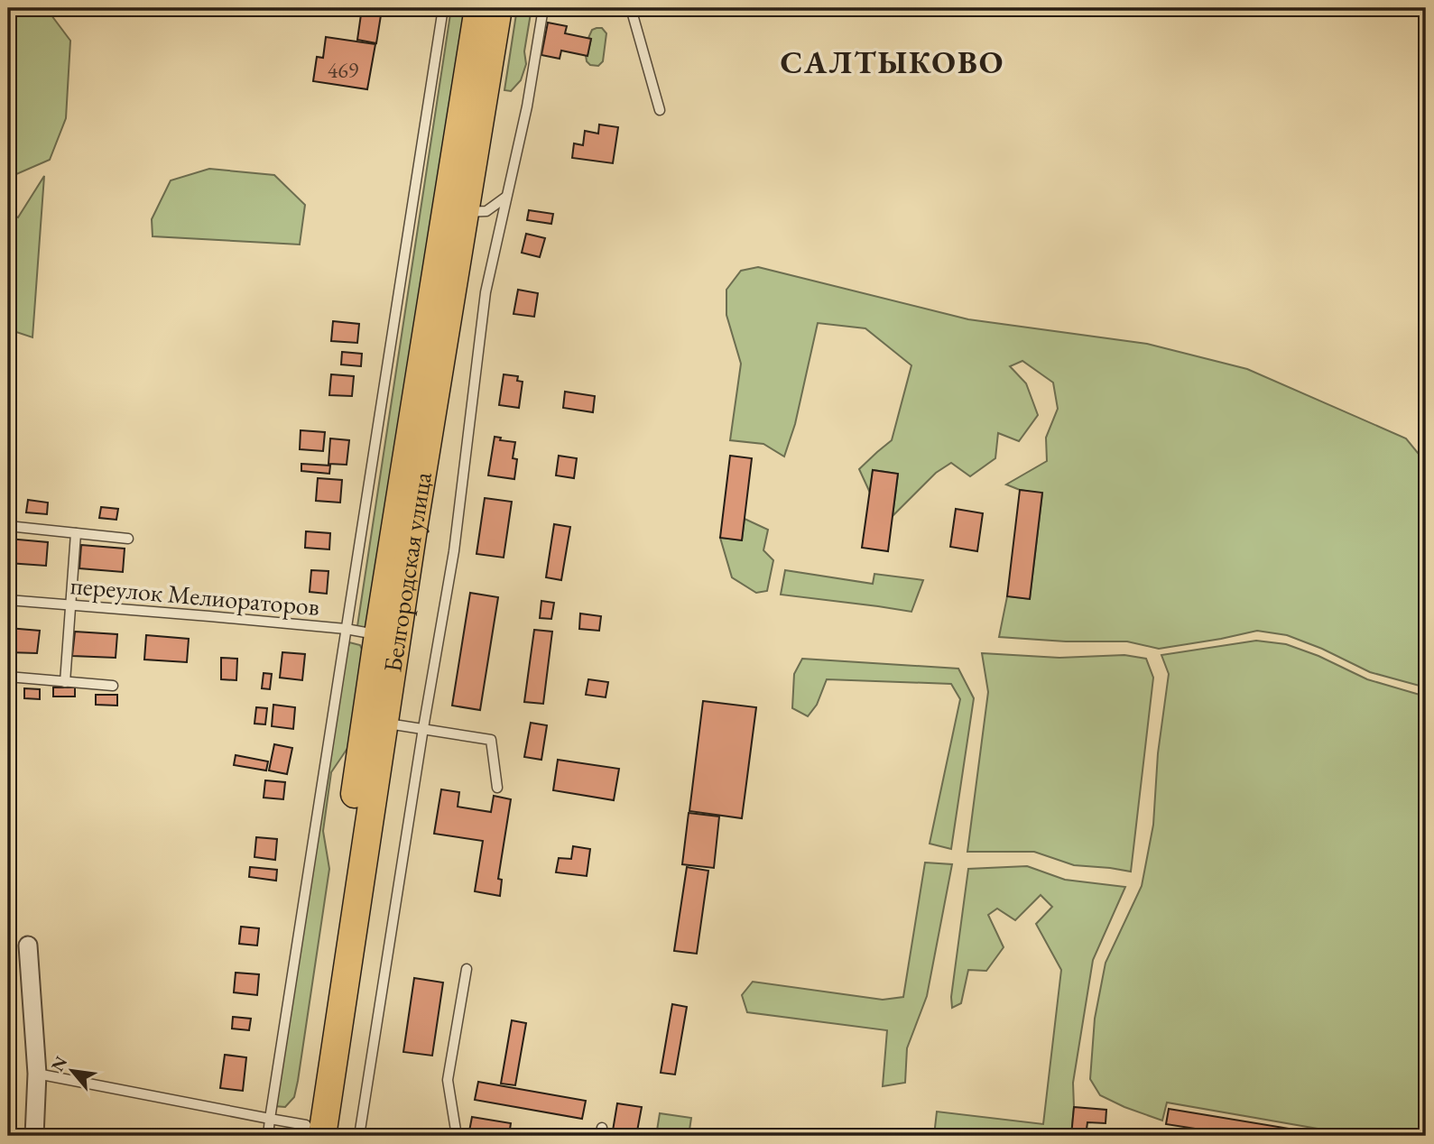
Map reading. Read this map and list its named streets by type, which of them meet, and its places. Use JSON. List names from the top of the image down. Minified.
{"streets":{"main road":["Белгородская улица"],"lane":["переулок Мелиораторов"]},"crossings":[["Белгородская улица","переулок Мелиораторов"]],"districts":["САЛТЫКОВО"],"house_numbers":["469"],"north":"top left"}
